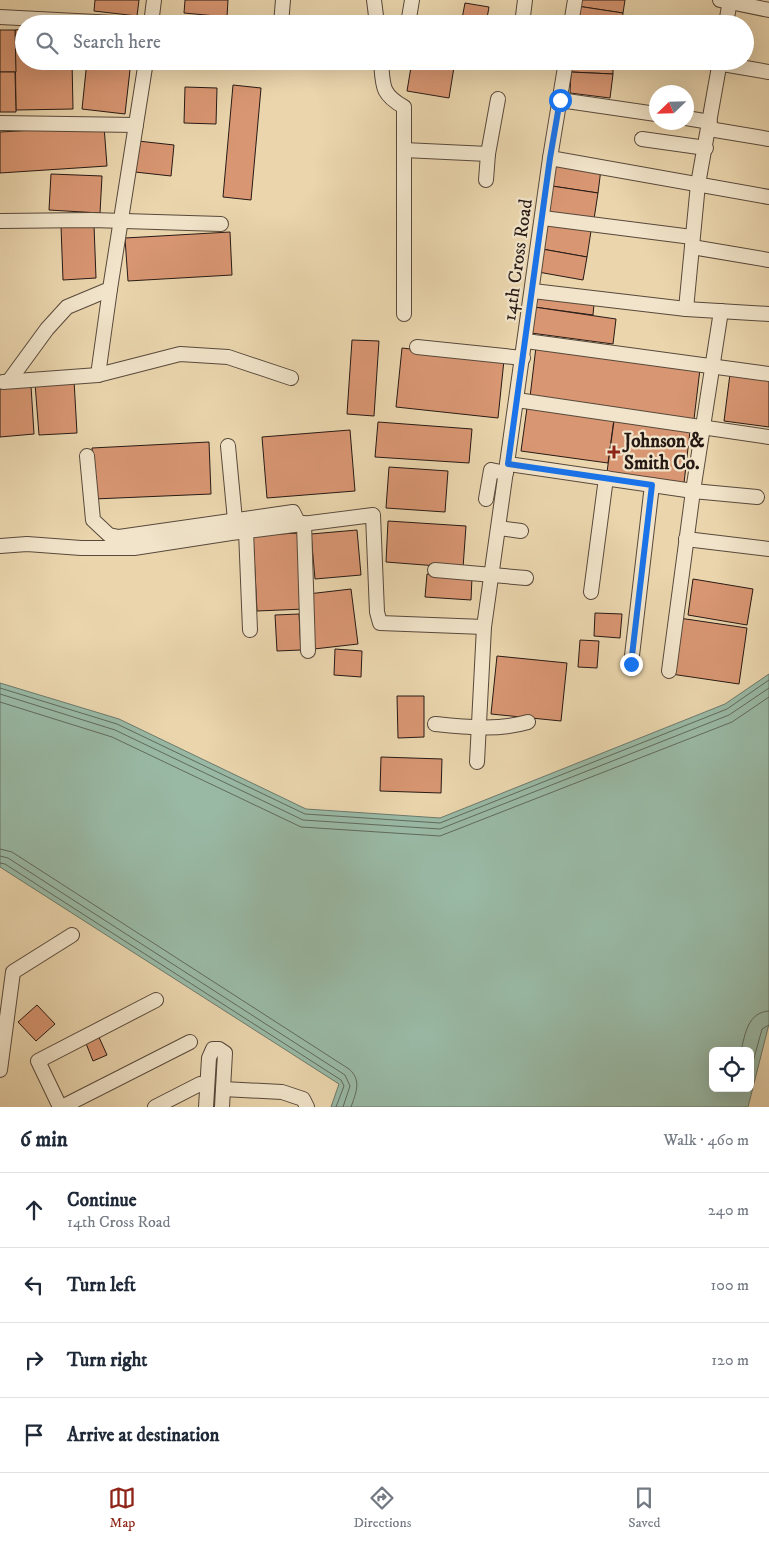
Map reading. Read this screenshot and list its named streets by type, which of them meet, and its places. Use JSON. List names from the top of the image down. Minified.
{"streets":{"street":["14th Cross Road"]},"places":{"health":["Johnson & Smith Co."]},"north":"bottom left","page":{"search":"Search here","heading":["6 min","Walk · 460 m"],"list":[["Continue","14th Cross Road","240 m"],["Turn left","100 m"],["Turn right","120 m"],"Arrive at destination"],"nav":["Map","Directions","Saved"]}}
